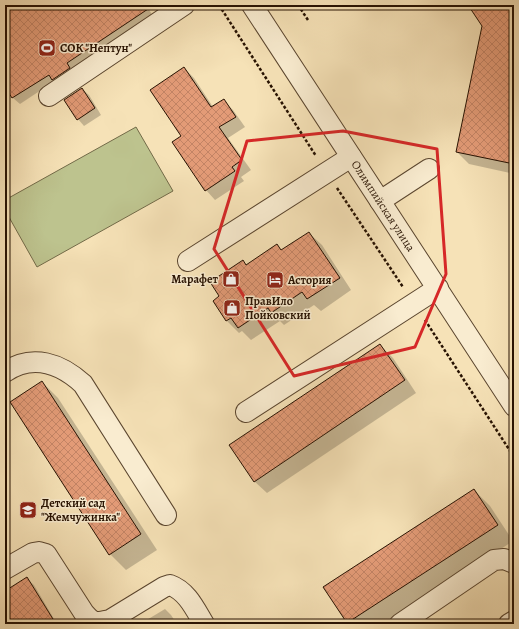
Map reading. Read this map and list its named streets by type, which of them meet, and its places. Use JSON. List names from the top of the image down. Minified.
{"streets":{"street":["Олимпийская улица"]},"places":{"sports":["СОК \"Нептун\""],"shop":["Марафет","ПравИло Пойковский"],"hotel":["Астория"],"school or university":["Детский сад \"Жемчужинка\""]}}
